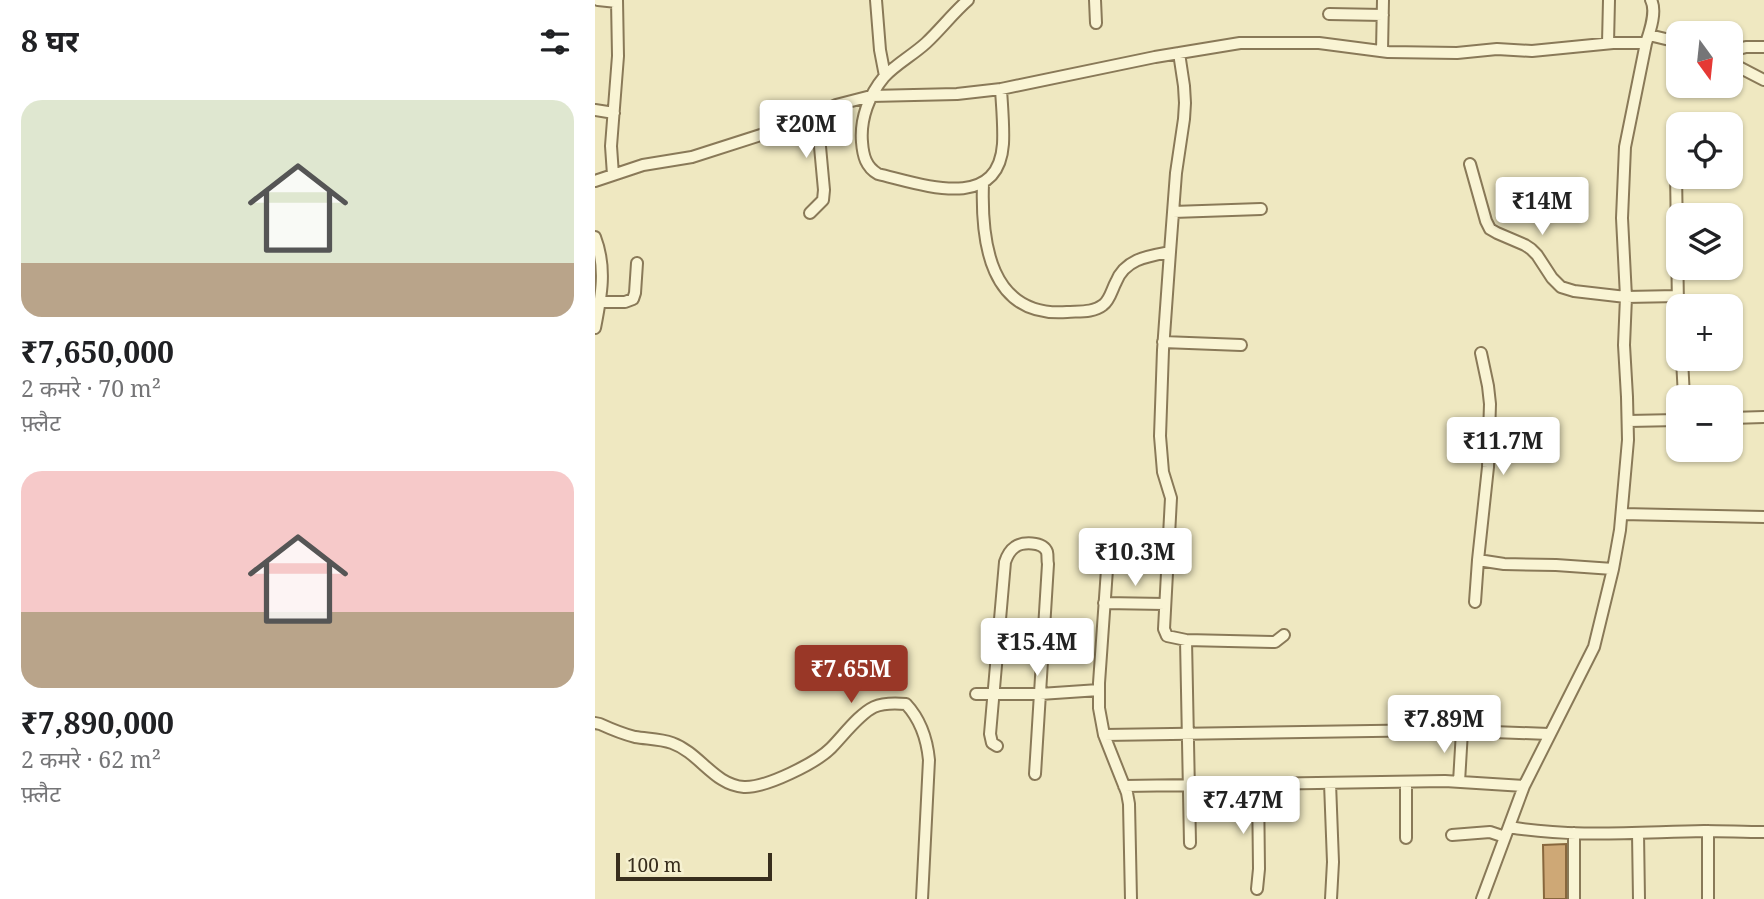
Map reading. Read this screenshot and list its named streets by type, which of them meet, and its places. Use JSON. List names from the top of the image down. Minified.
{"scale_bar":"100 m","north":"bottom","page":{"heading":"8 घर","map_buttons":["+","−"],"list":[{"name":"₹7,650,000","note":"2 कमरे · 70 m² · फ़्लैट"},{"name":"₹7,890,000","note":"2 कमरे · 62 m² · फ़्लैट"}],"price":["₹20M","₹14M","₹11.7M","₹10.3M","₹15.4M","₹7.65M","₹7.89M","₹7.47M"],"scale":"100 m"}}
